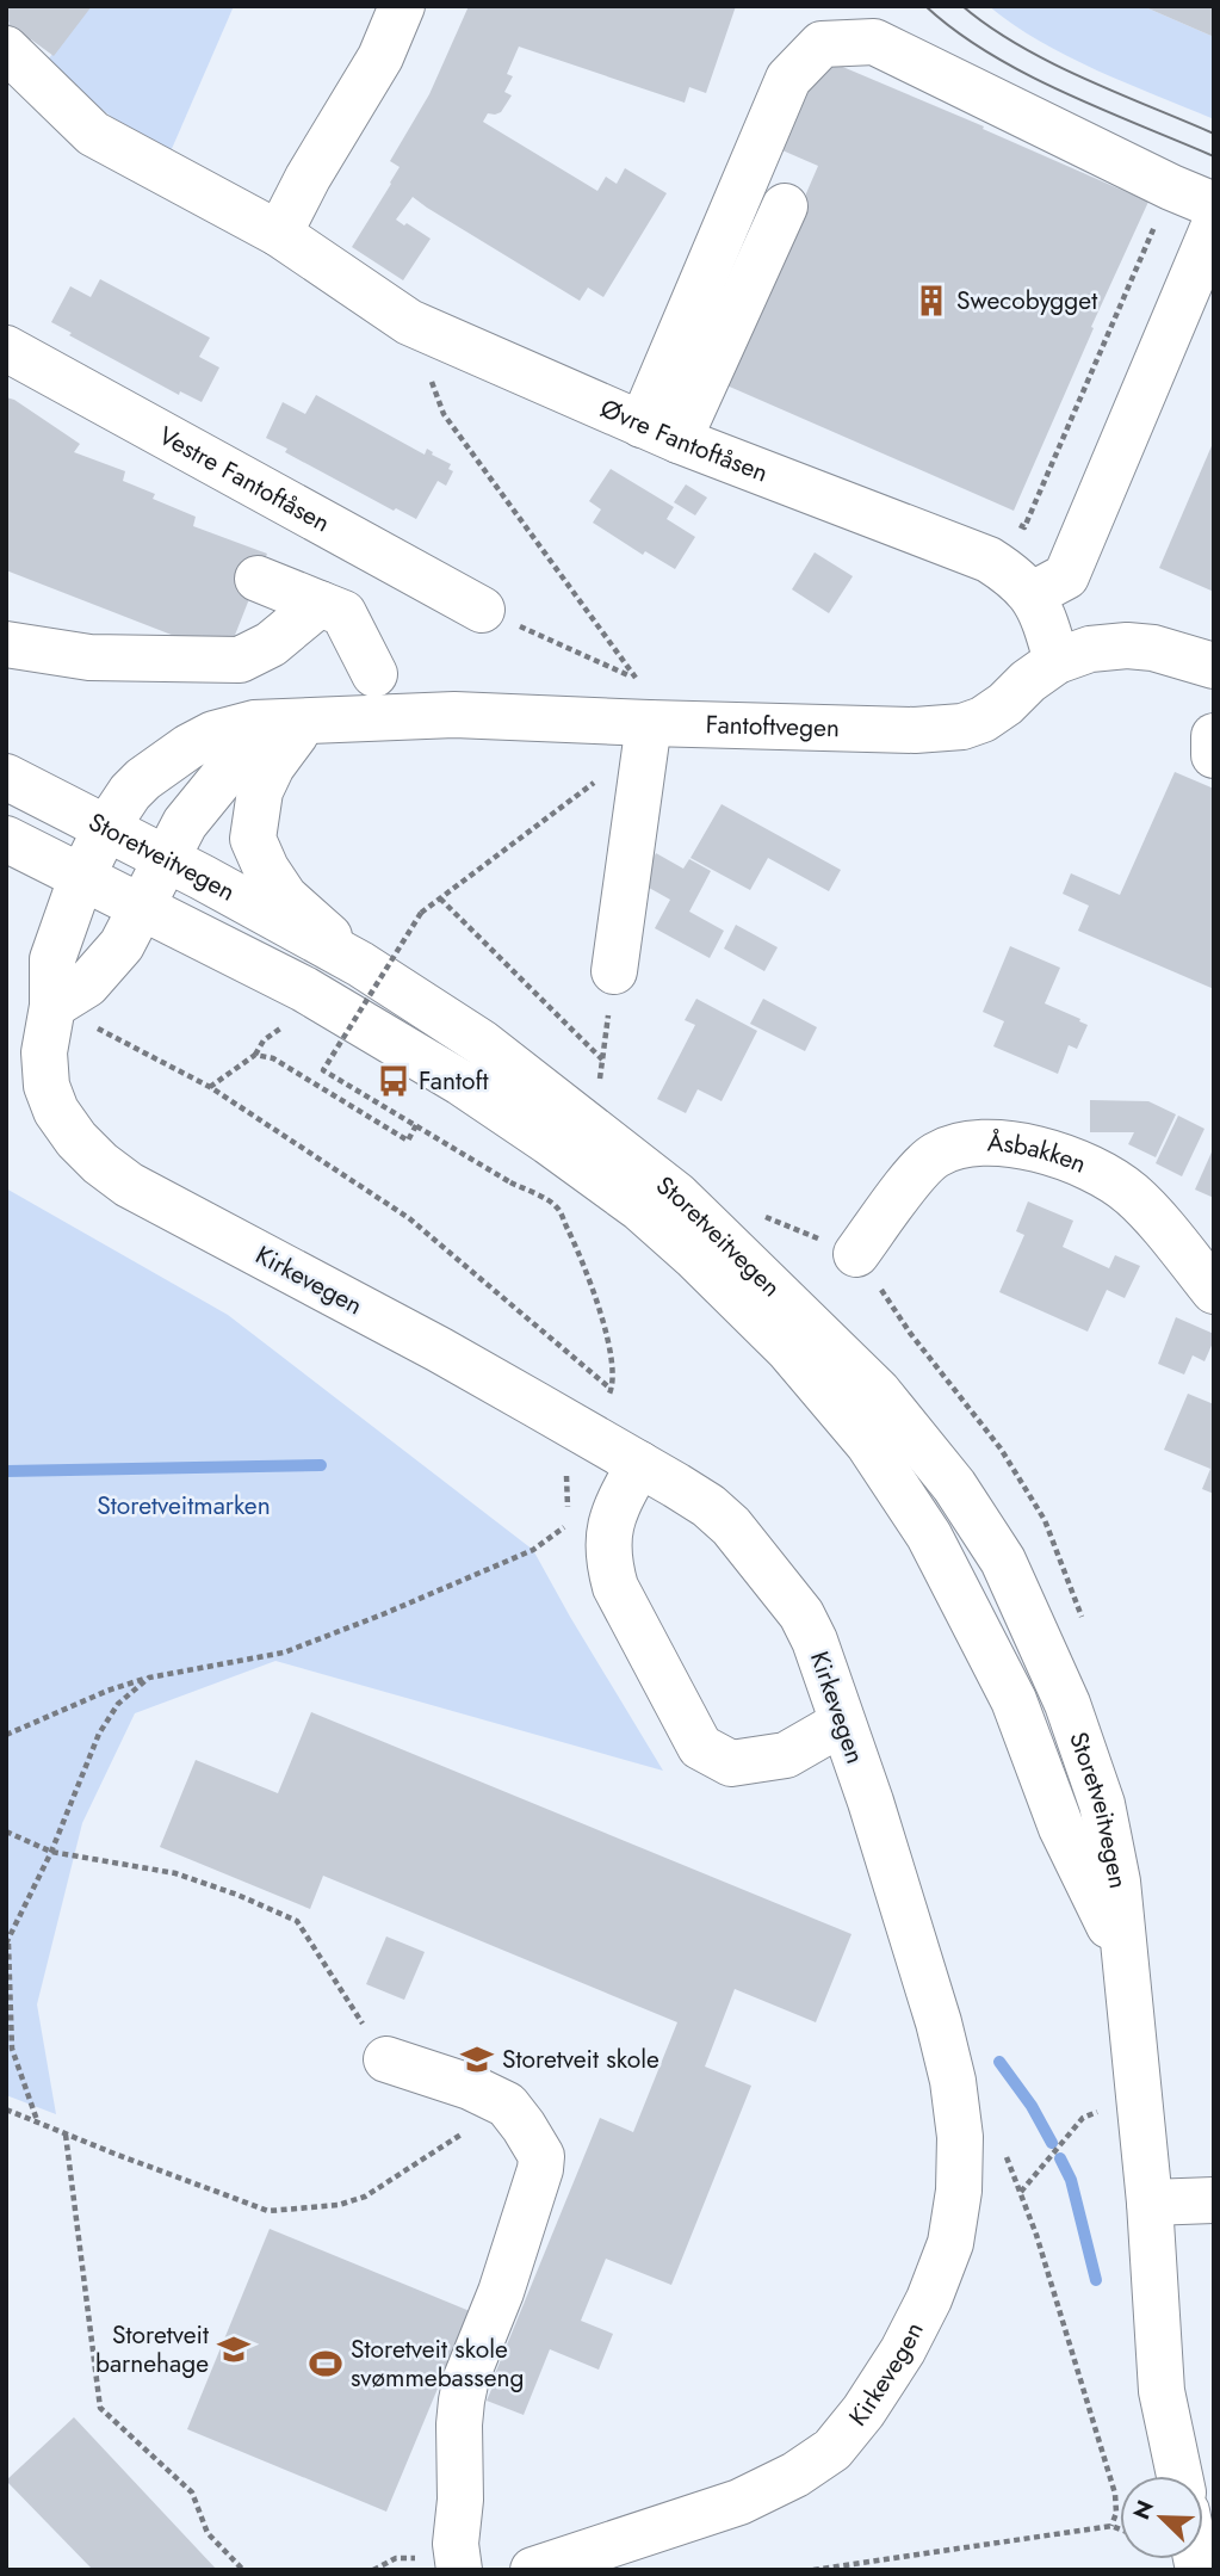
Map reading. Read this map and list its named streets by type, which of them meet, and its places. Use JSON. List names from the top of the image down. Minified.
{"streets":{"street":["Øvre Fantoftåsen","Vestre Fantoftåsen","Fantoftvegen","Storetveitvegen","Åsbakken","Kirkevegen"]},"crossings":[["Øvre Fantoftåsen","Fantoftvegen"],["Fantoftvegen","Storetveitvegen"],["Fantoftvegen","Kirkevegen"],["Storetveitvegen","Kirkevegen"]],"parks":["Storetveitmarken"],"places":{"building":["Swecobygget"],"bus stop":["Fantoft"],"school or university":["Storetveit skole","Storetveit barnehage"],"sports":["Storetveit skole svømmebasseng"]},"north":"top left"}
